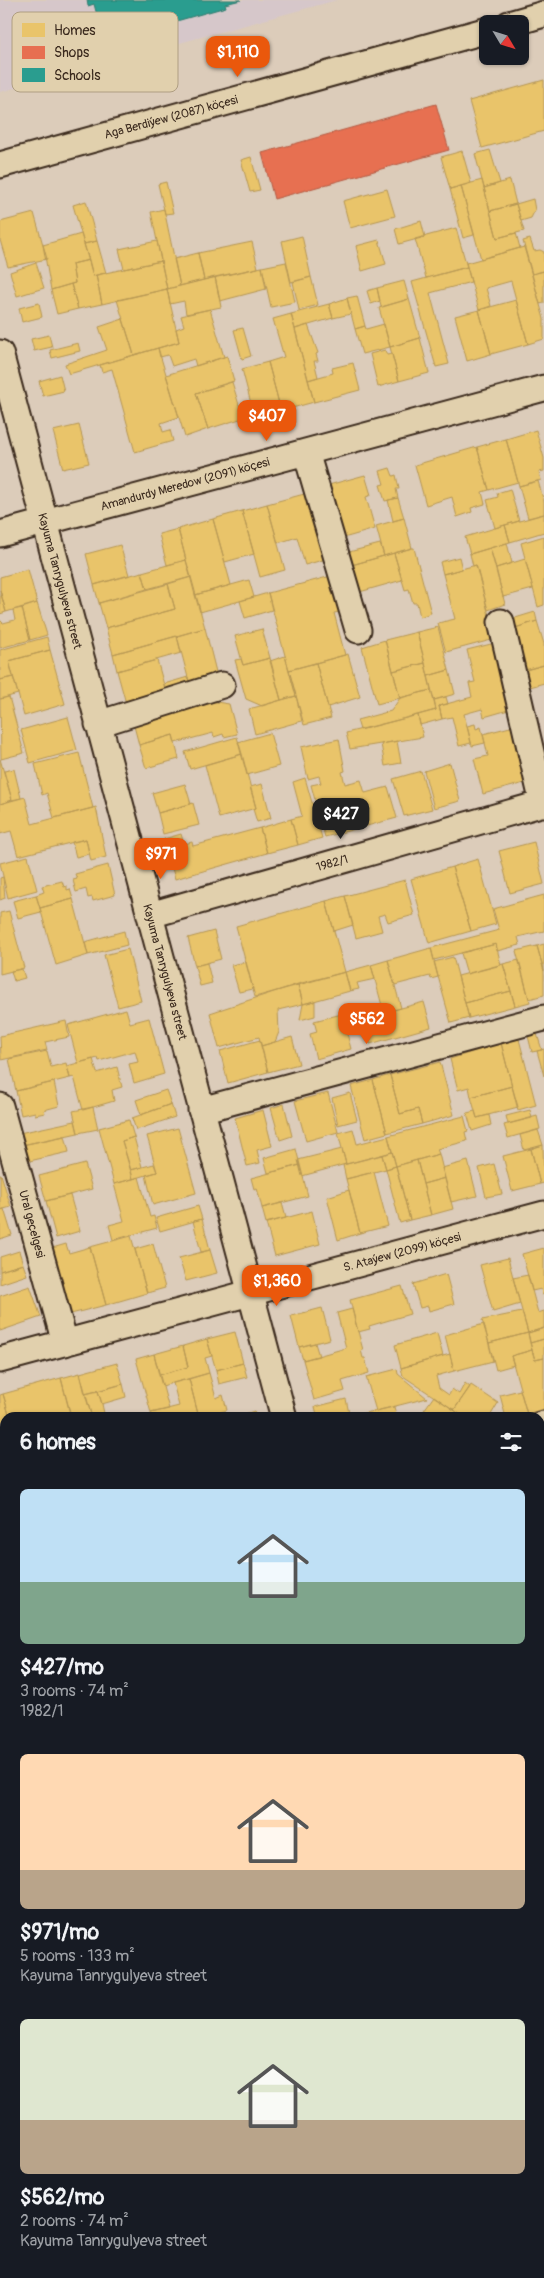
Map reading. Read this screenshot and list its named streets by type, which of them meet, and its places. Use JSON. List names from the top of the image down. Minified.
{"streets":{"street":["Aga Berdiýew (2087) köçesi","Amandurdy Meredow (2091) köçesi","Kayuma Tanrygulyeva street","1982/1","Ural geçelgesi","S. Ataýew (2099) köçesi"]},"crossings":[["Amandurdy Meredow (2091) köçesi","Kayuma Tanrygulyeva street"],["Kayuma Tanrygulyeva street","1982/1"],["Kayuma Tanrygulyeva street","S. Ataýew (2099) köçesi"],["Ural geçelgesi","S. Ataýew (2099) köçesi"]],"legend":["Homes","Shops","Schools"],"north":"bottom right","page":{"price":["$1,110","$407","$427","$971","$562","$1,360"],"heading":"6 homes","list":[{"name":"$427/mo","note":"3 rooms · 74 m² · 1982/1"},{"name":"$971/mo","note":"5 rooms · 133 m² · Kayuma Tanrygulyeva street"},{"name":"$562/mo","note":"2 rooms · 74 m² · Kayuma Tanrygulyeva street"}]}}
